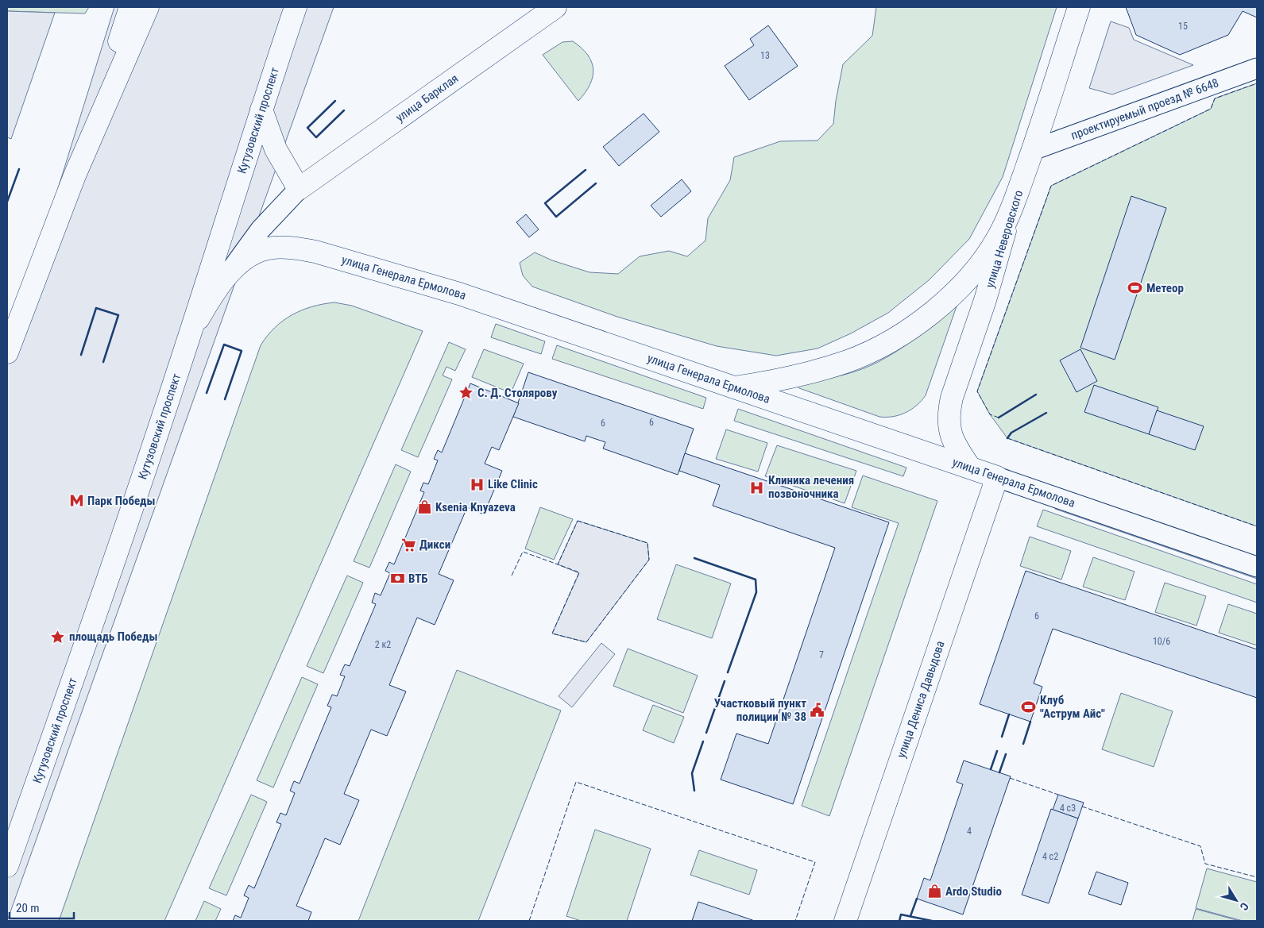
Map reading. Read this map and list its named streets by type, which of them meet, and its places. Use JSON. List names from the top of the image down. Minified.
{"streets":{"main road":["улица Барклая","Кутузовский проспект","улица Неверовского","улица Генерала Ермолова","улица Дениса Давыдова"],"street":["проектируемый проезд № 6648"]},"crossings":[["проектируемый проезд № 6648","улица Неверовского"],["Кутузовский проспект","улица Генерала Ермолова"],["улица Неверовского","улица Генерала Ермолова"],["улица Генерала Ермолова","улица Дениса Давыдова"]],"places":{"sports":["Метеор","Клуб \"Аструм Айс\""],"place":["С. Д. Столярову","площадь Победы"],"hospital":["Like Clinic","Клиника лечения позвоночника"],"metro station":["Парк Победы"],"shop":["Ksenia Knyazeva","Ardo Studio"],"supermarket":["Дикси"],"bank":["ВТБ"],"public building":["Участковый пункт полиции № 38"]},"house_numbers":["15","13","6","6","6","10/6","2 к2","7","4 с3","4","4 с2"],"scale_bar":"20 m","north":"bottom right"}
